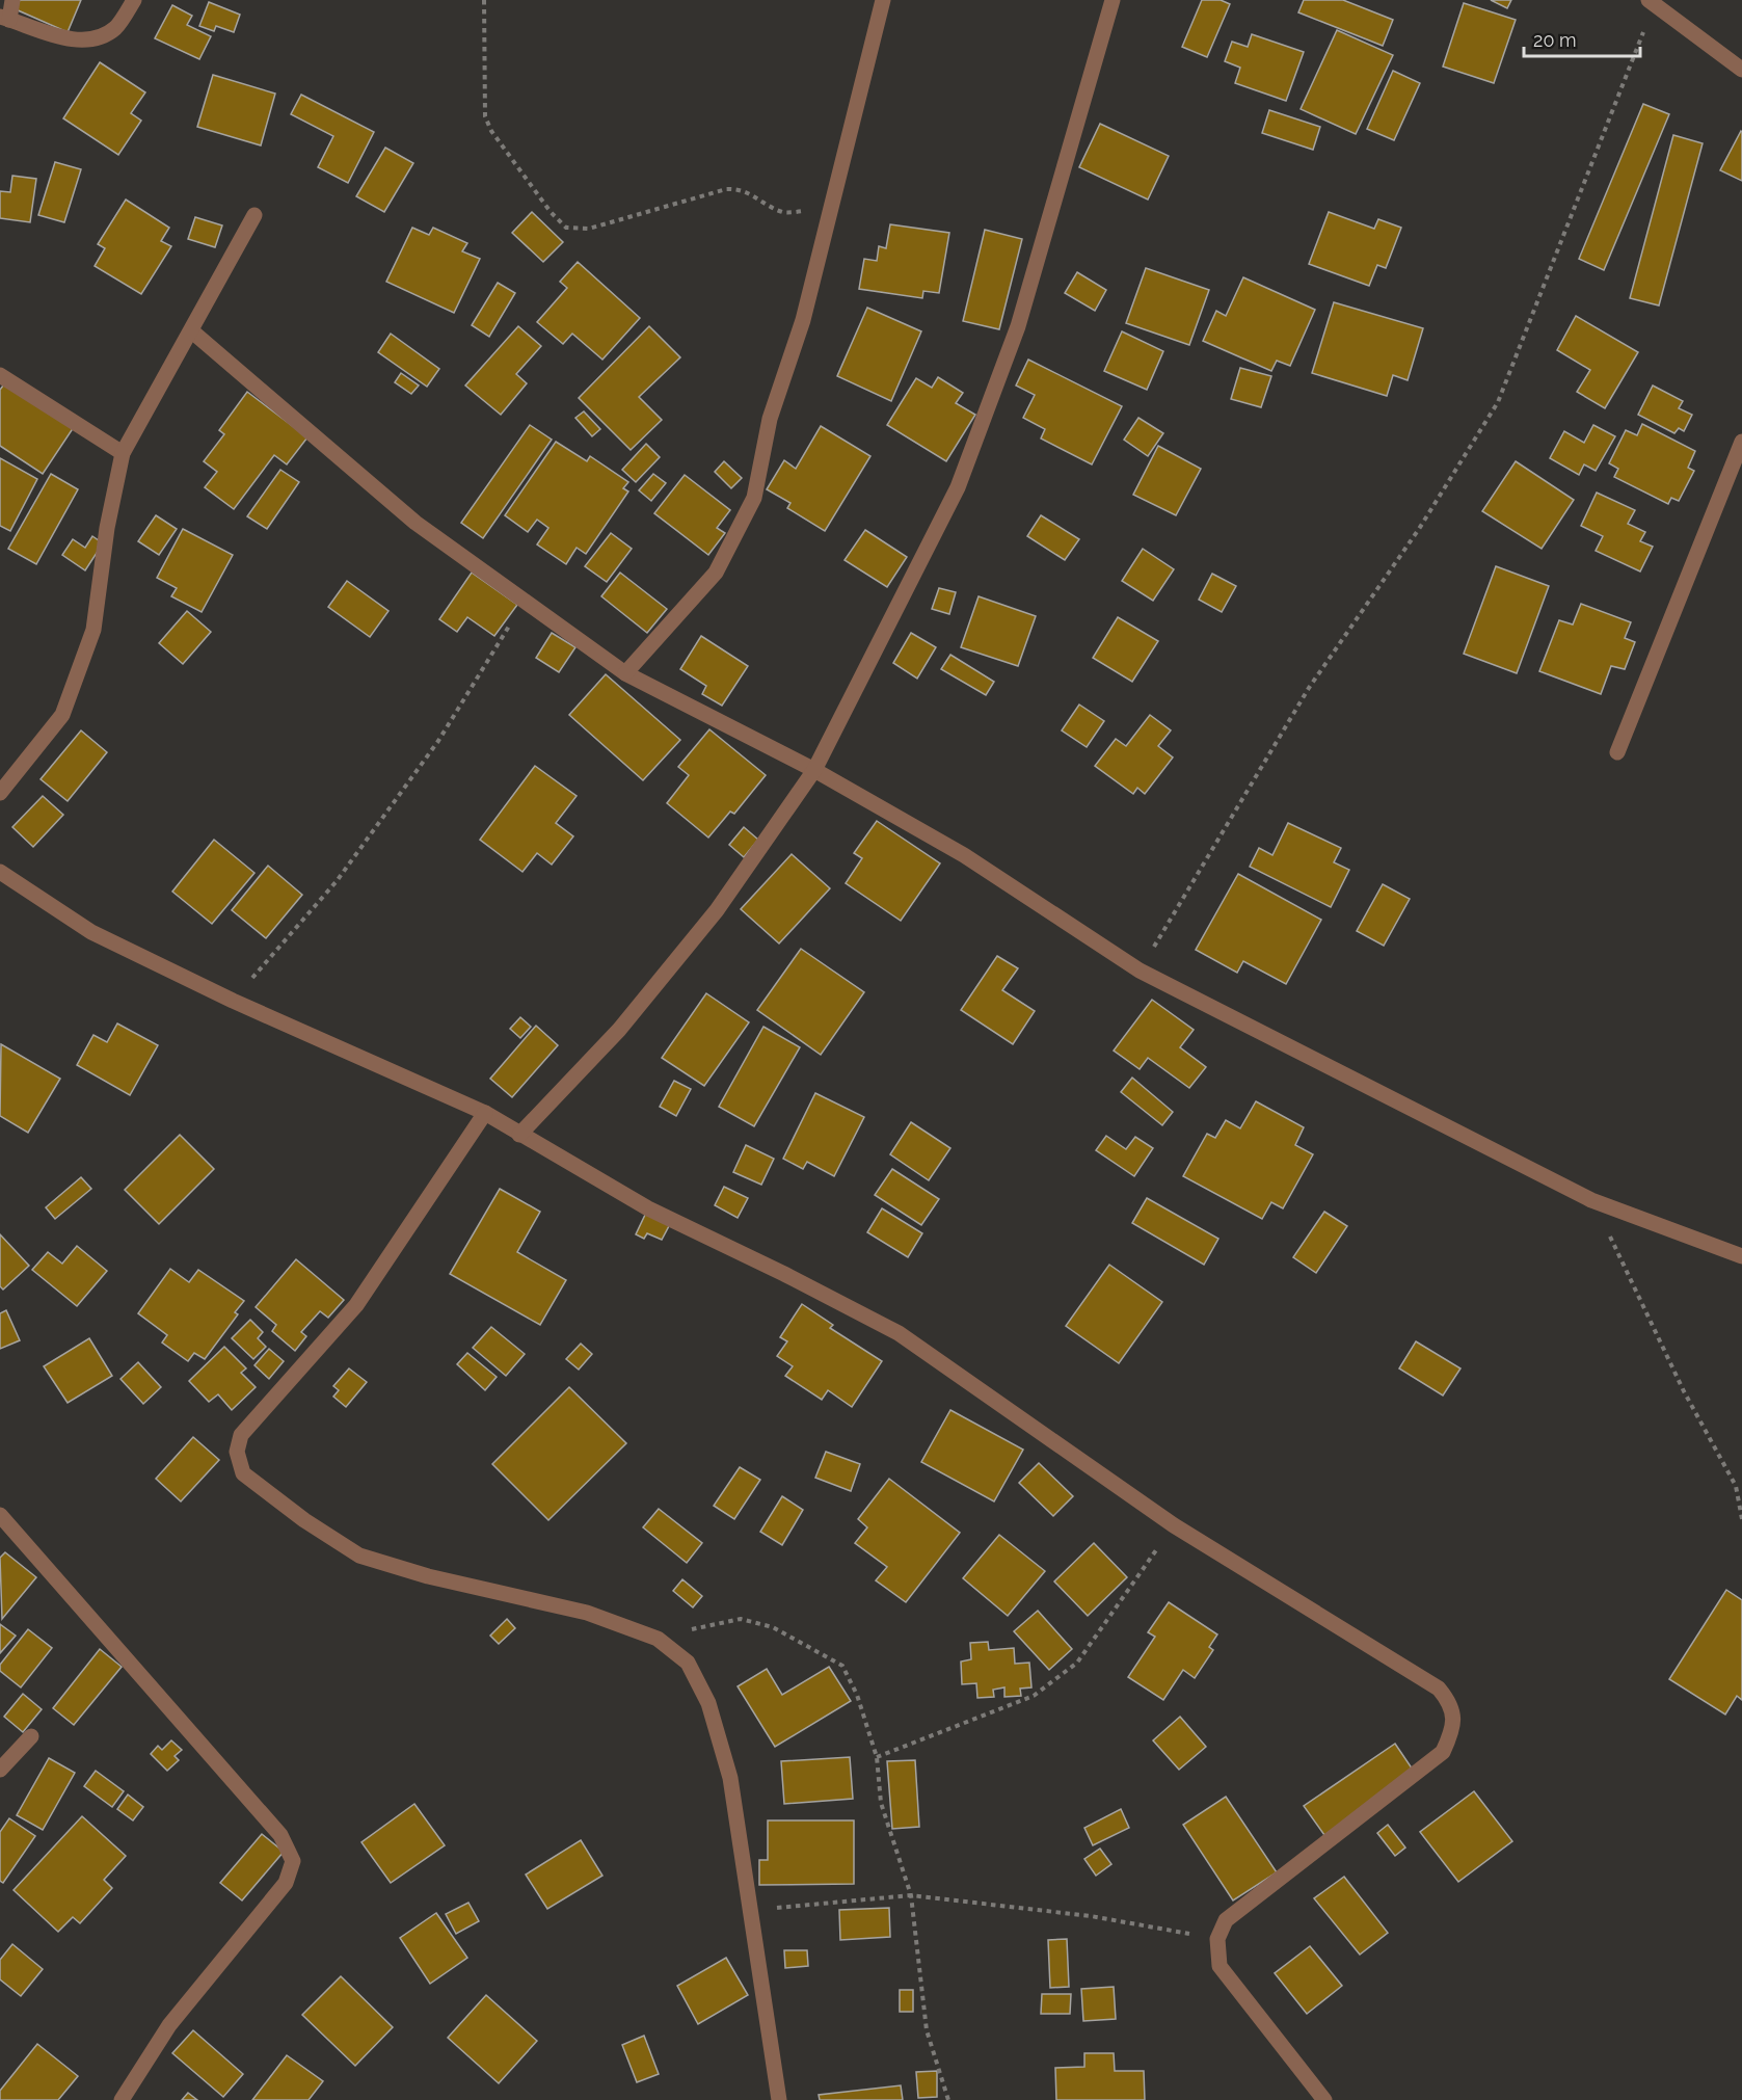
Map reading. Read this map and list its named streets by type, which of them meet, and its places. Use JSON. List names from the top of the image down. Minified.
{"scale_bar":"20 m"}
